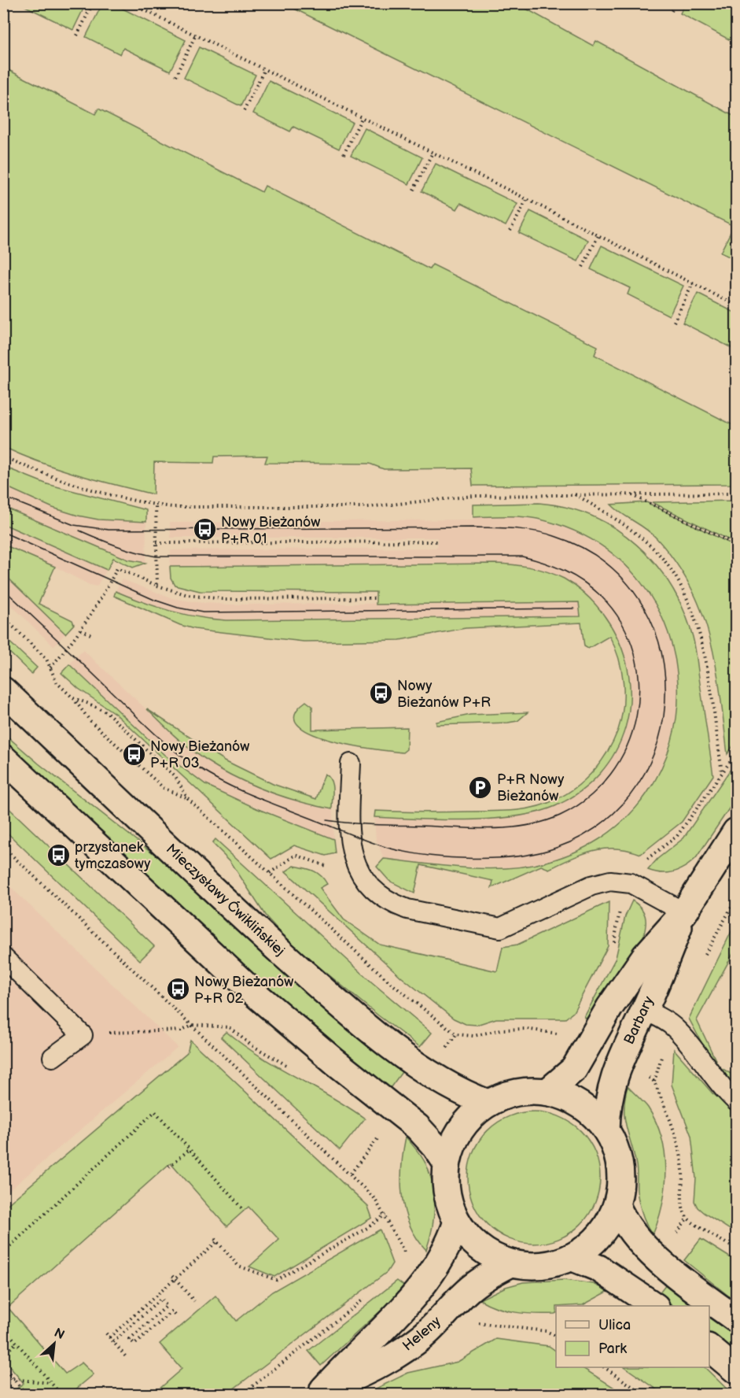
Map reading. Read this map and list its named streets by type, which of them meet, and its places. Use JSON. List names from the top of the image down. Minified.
{"streets":{"street":["Mieczysławy Ćwiklińskiej","Barbary","Heleny"]},"places":{"bus stop":["Nowy Bieżanów P+R 01","Nowy Bieżanów P+R","Nowy Bieżanów P+R 03","przystanek tymczasowy","Nowy Bieżanów P+R 02"],"parking":["P+R Nowy Bieżanów"]},"legend":["Ulica","Park"],"north":"top right"}
